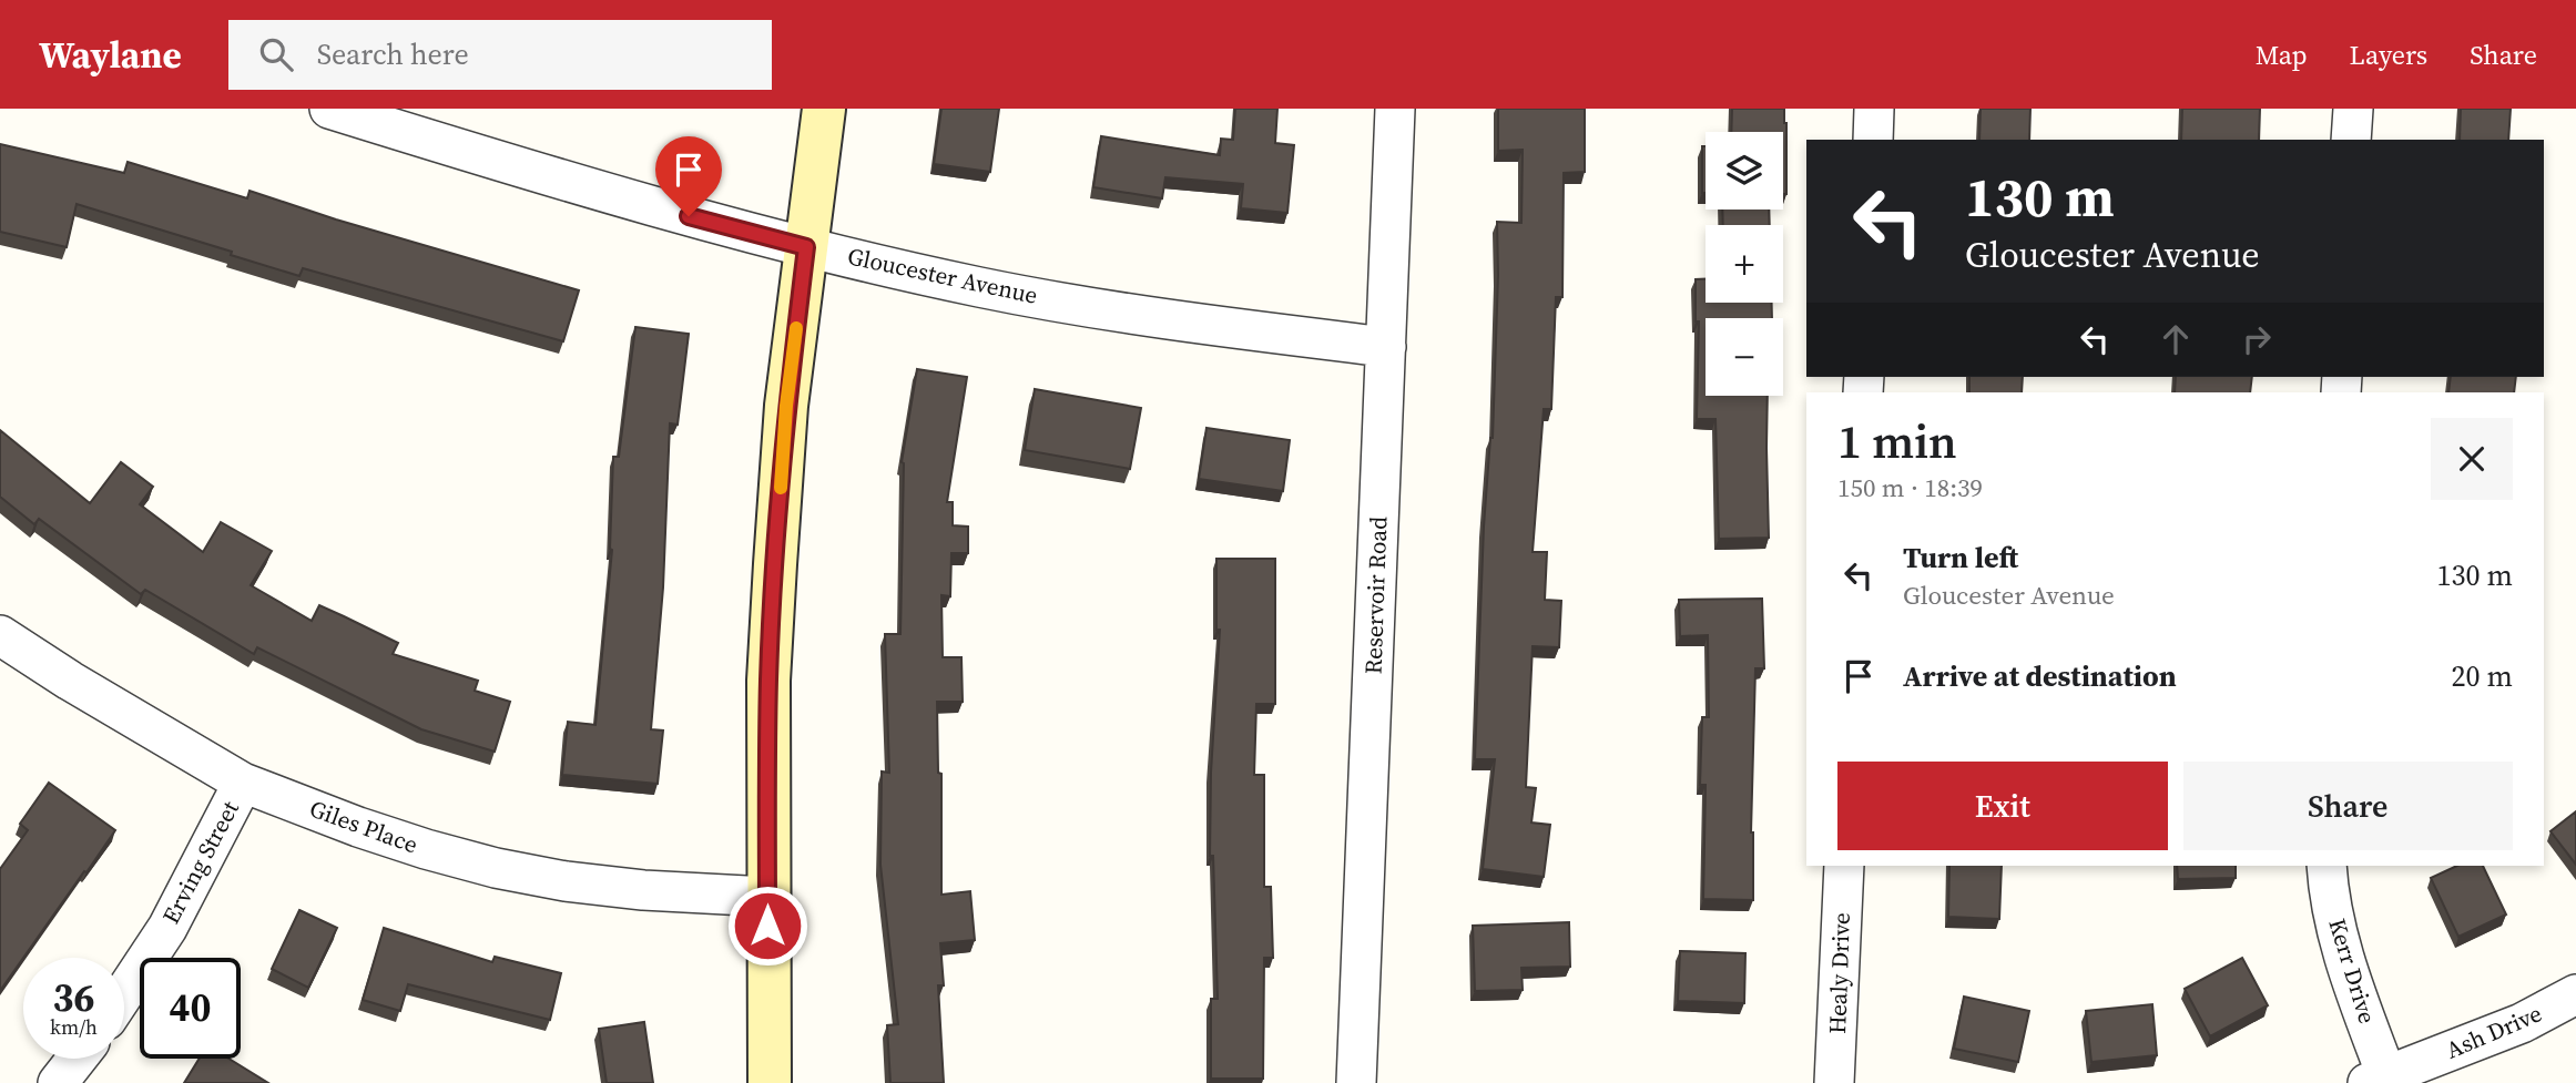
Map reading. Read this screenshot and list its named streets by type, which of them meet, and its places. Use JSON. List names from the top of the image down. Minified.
{"streets":{"street":["Gloucester Avenue","Reservoir Road","Giles Place","Erving Street","Kerr Drive","Healy Drive","Ash Drive"]},"crossings":[["Gloucester Avenue","Reservoir Road"],["Giles Place","Erving Street"],["Kerr Drive","Ash Drive"]],"page":{"header":"Waylane","search":"Search here","nav":["Map","Layers","Share"],"map_buttons":["+","−"],"turn":["130 m","Gloucester Avenue"],"heading":["1 min","150 m · 18:39"],"list":[{"name":"Turn left","note":"Gloucester Avenue","value":"130 m"},{"name":"Arrive at destination","value":"20 m"}],"buttons":["Exit","Share"],"speed":"36 km/h","limit":"40"}}
